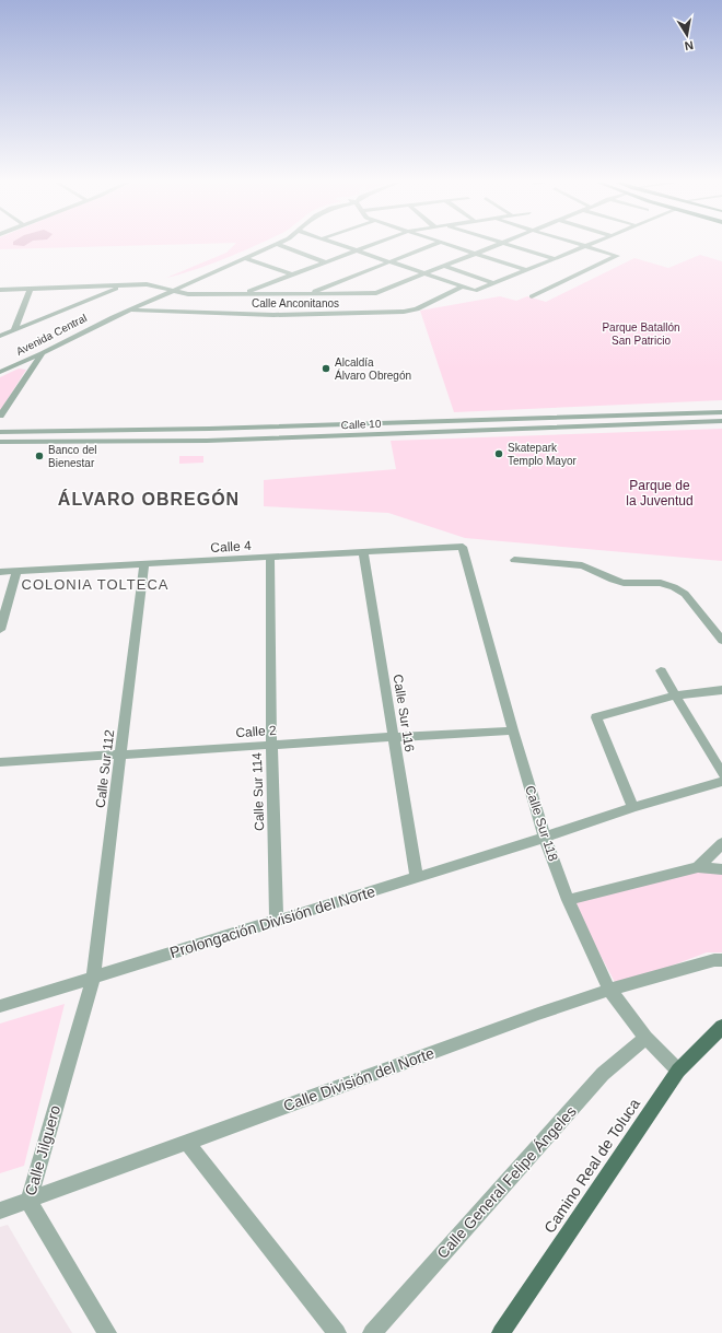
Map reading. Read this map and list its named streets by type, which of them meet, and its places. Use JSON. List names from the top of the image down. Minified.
{"streets":{"main road":["Camino Real de Toluca"],"street":["Calle Anconitanos","Avenida Central","Calle 10","Calle 4","Calle Sur 116","Calle 2","Calle Sur 112","Calle Sur 114","Calle Sur 118","Prolongación División del Norte","Calle División del Norte","Calle Jilguero","Calle General Felipe Ángeles"]},"crossings":[["Calle Anconitanos","Avenida Central"],["Calle 4","Calle Sur 116"],["Calle 4","Calle Sur 112"],["Calle 4","Calle Sur 114"],["Calle 4","Calle Sur 118"],["Calle Sur 116","Calle 2"],["Calle Sur 116","Prolongación División del Norte"],["Calle 2","Calle Sur 112"],["Calle 2","Calle Sur 114"],["Calle 2","Calle Sur 118"],["Calle Sur 112","Prolongación División del Norte"],["Calle Sur 112","Calle Jilguero"],["Calle Sur 114","Prolongación División del Norte"],["Calle Sur 118","Prolongación División del Norte"],["Calle Sur 118","Calle División del Norte"],["Calle Sur 118","Camino Real de Toluca"],["Calle Sur 118","Calle General Felipe Ángeles"],["Prolongación División del Norte","Calle Jilguero"],["Calle División del Norte","Calle Jilguero"]],"districts":["ÁLVARO OBREGÓN","COLONIA TOLTECA"],"parks":["Parque Batallón San Patricio","Parque de la Juventud"],"places":["Alcaldía Álvaro Obregón","Skatepark Templo Mayor","Banco del Bienestar"],"north":"bottom"}
